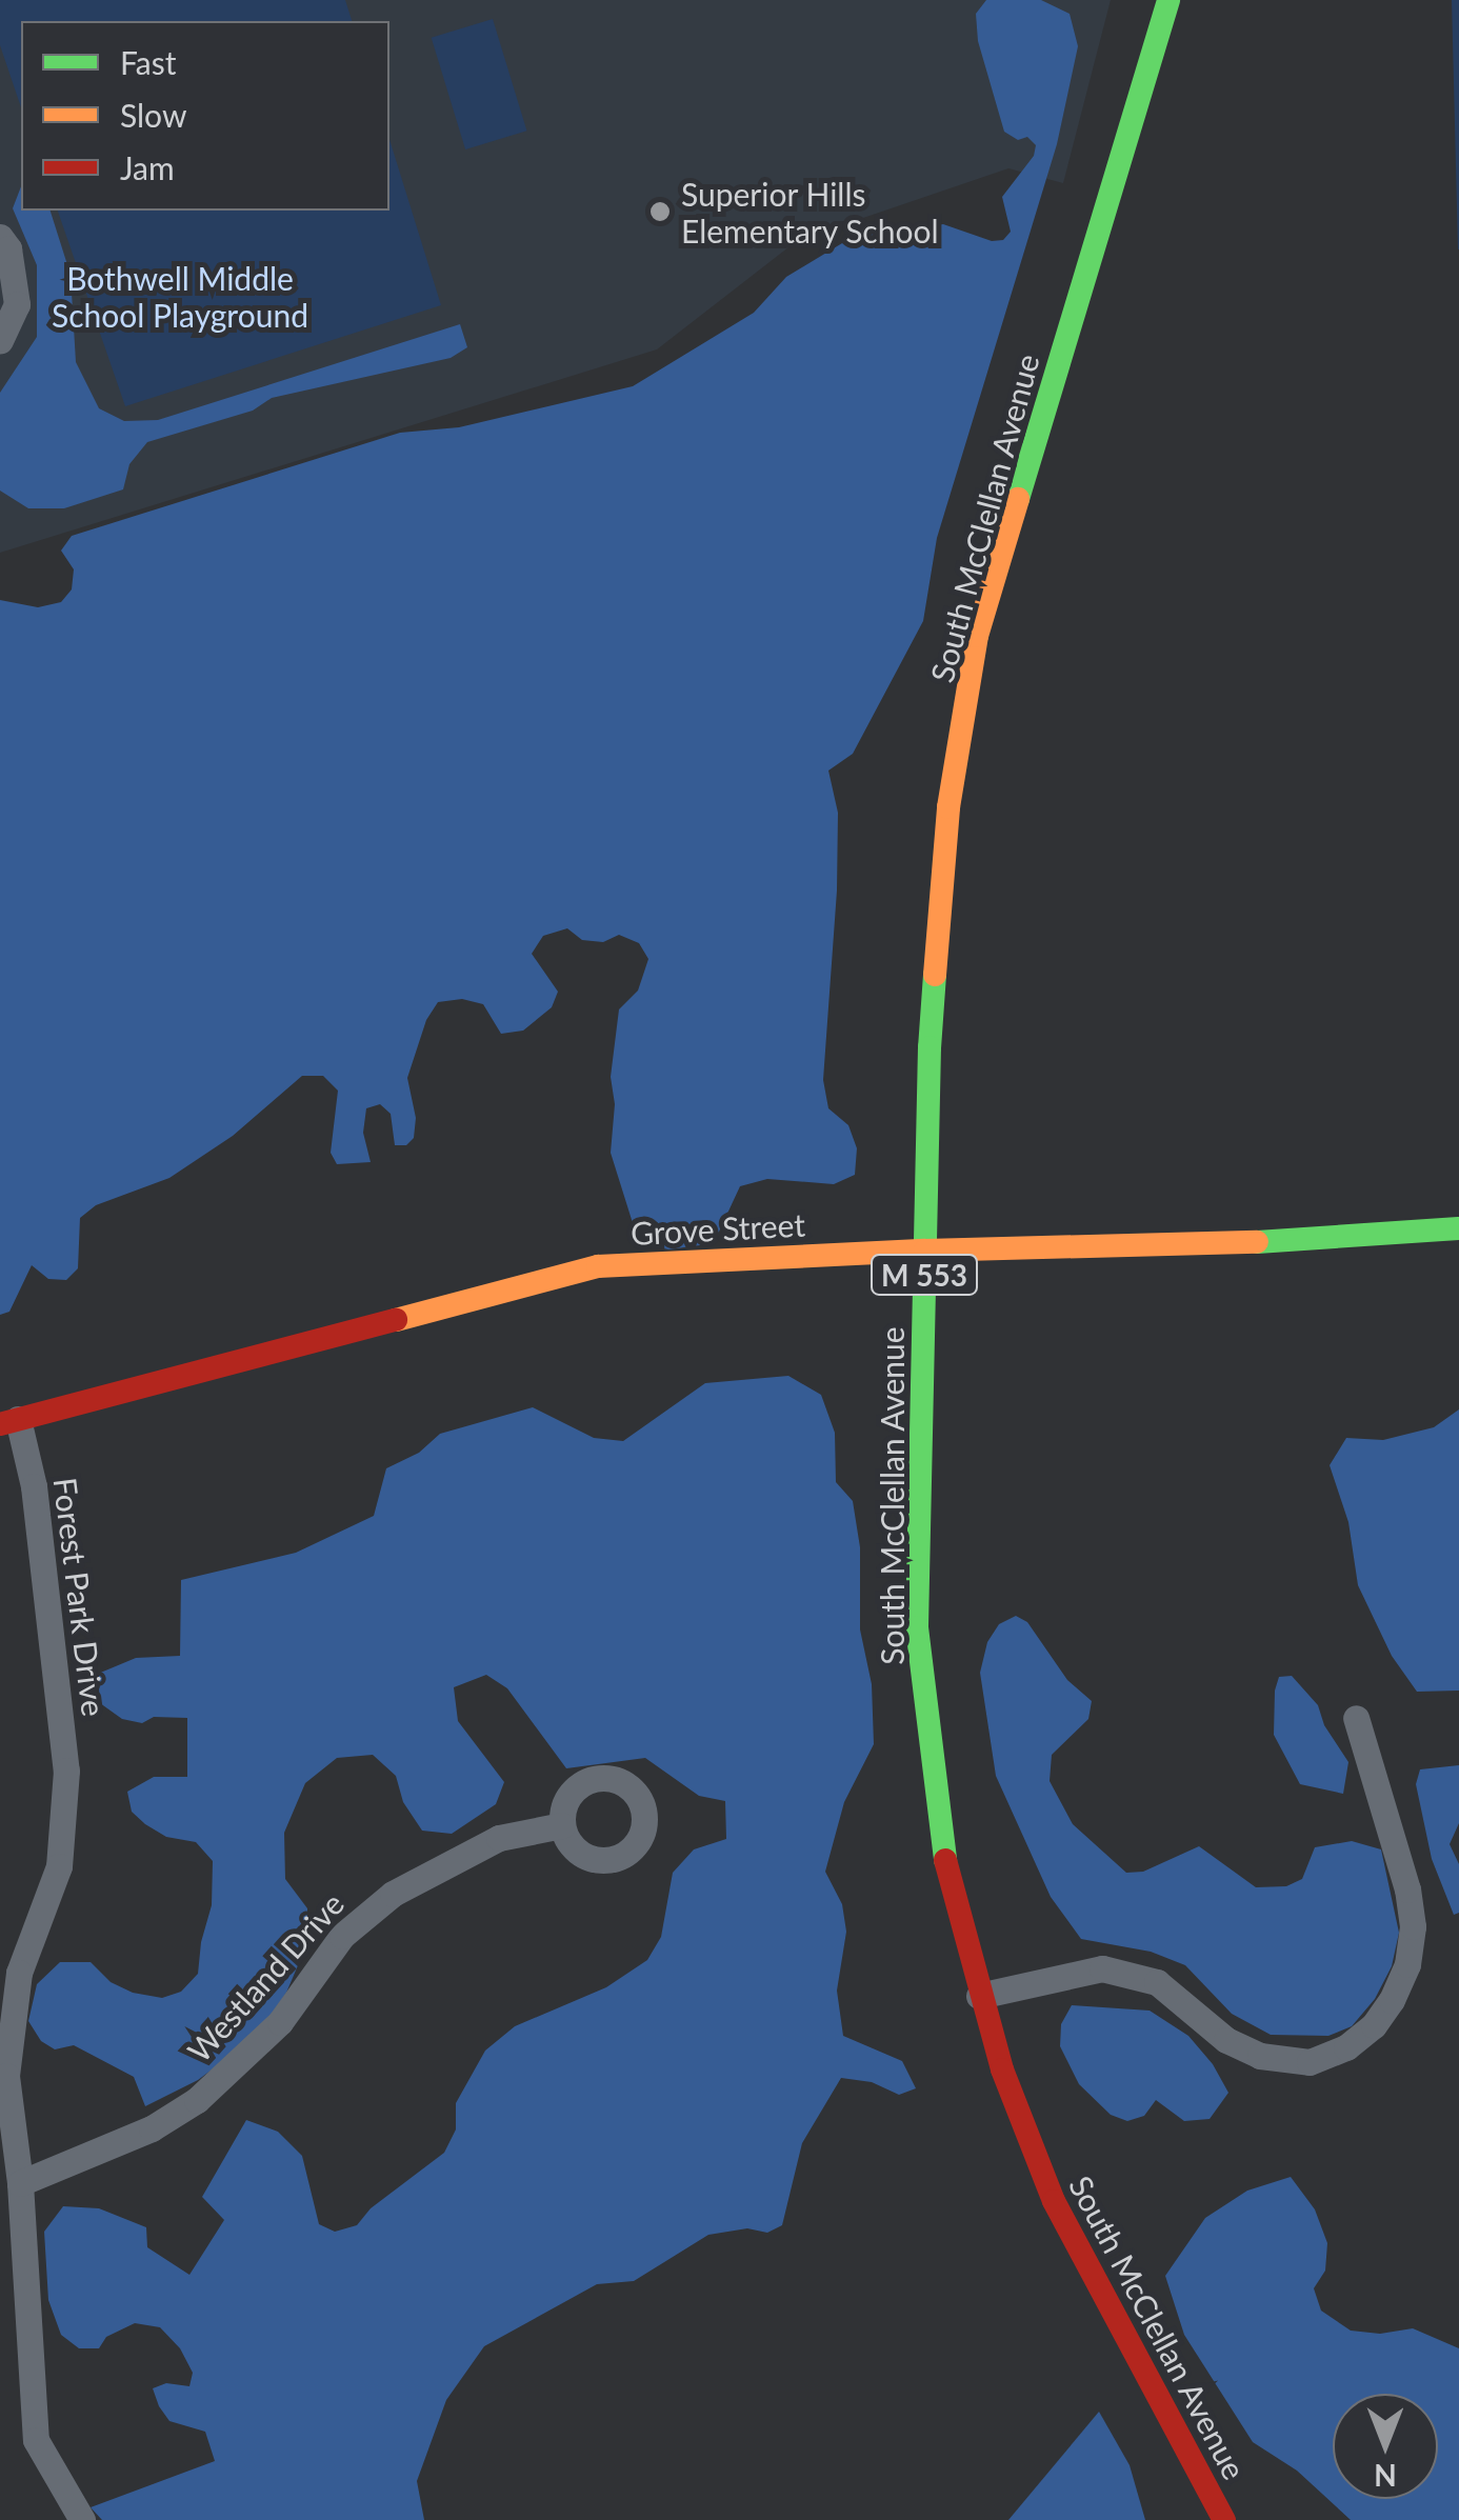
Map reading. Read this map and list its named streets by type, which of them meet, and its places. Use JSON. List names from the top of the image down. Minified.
{"streets":{"main road":["South McClellan Avenue","Grove Street","M 553"],"street":["Forest Park Drive","Westland Drive"]},"crossings":[["South McClellan Avenue","Grove Street"],["Grove Street","Forest Park Drive"],["Forest Park Drive","Westland Drive"]],"parks":["Bothwell Middle School Playground"],"places":["Superior Hills Elementary School"],"legend":["Fast","Slow","Jam"],"north":"bottom"}
